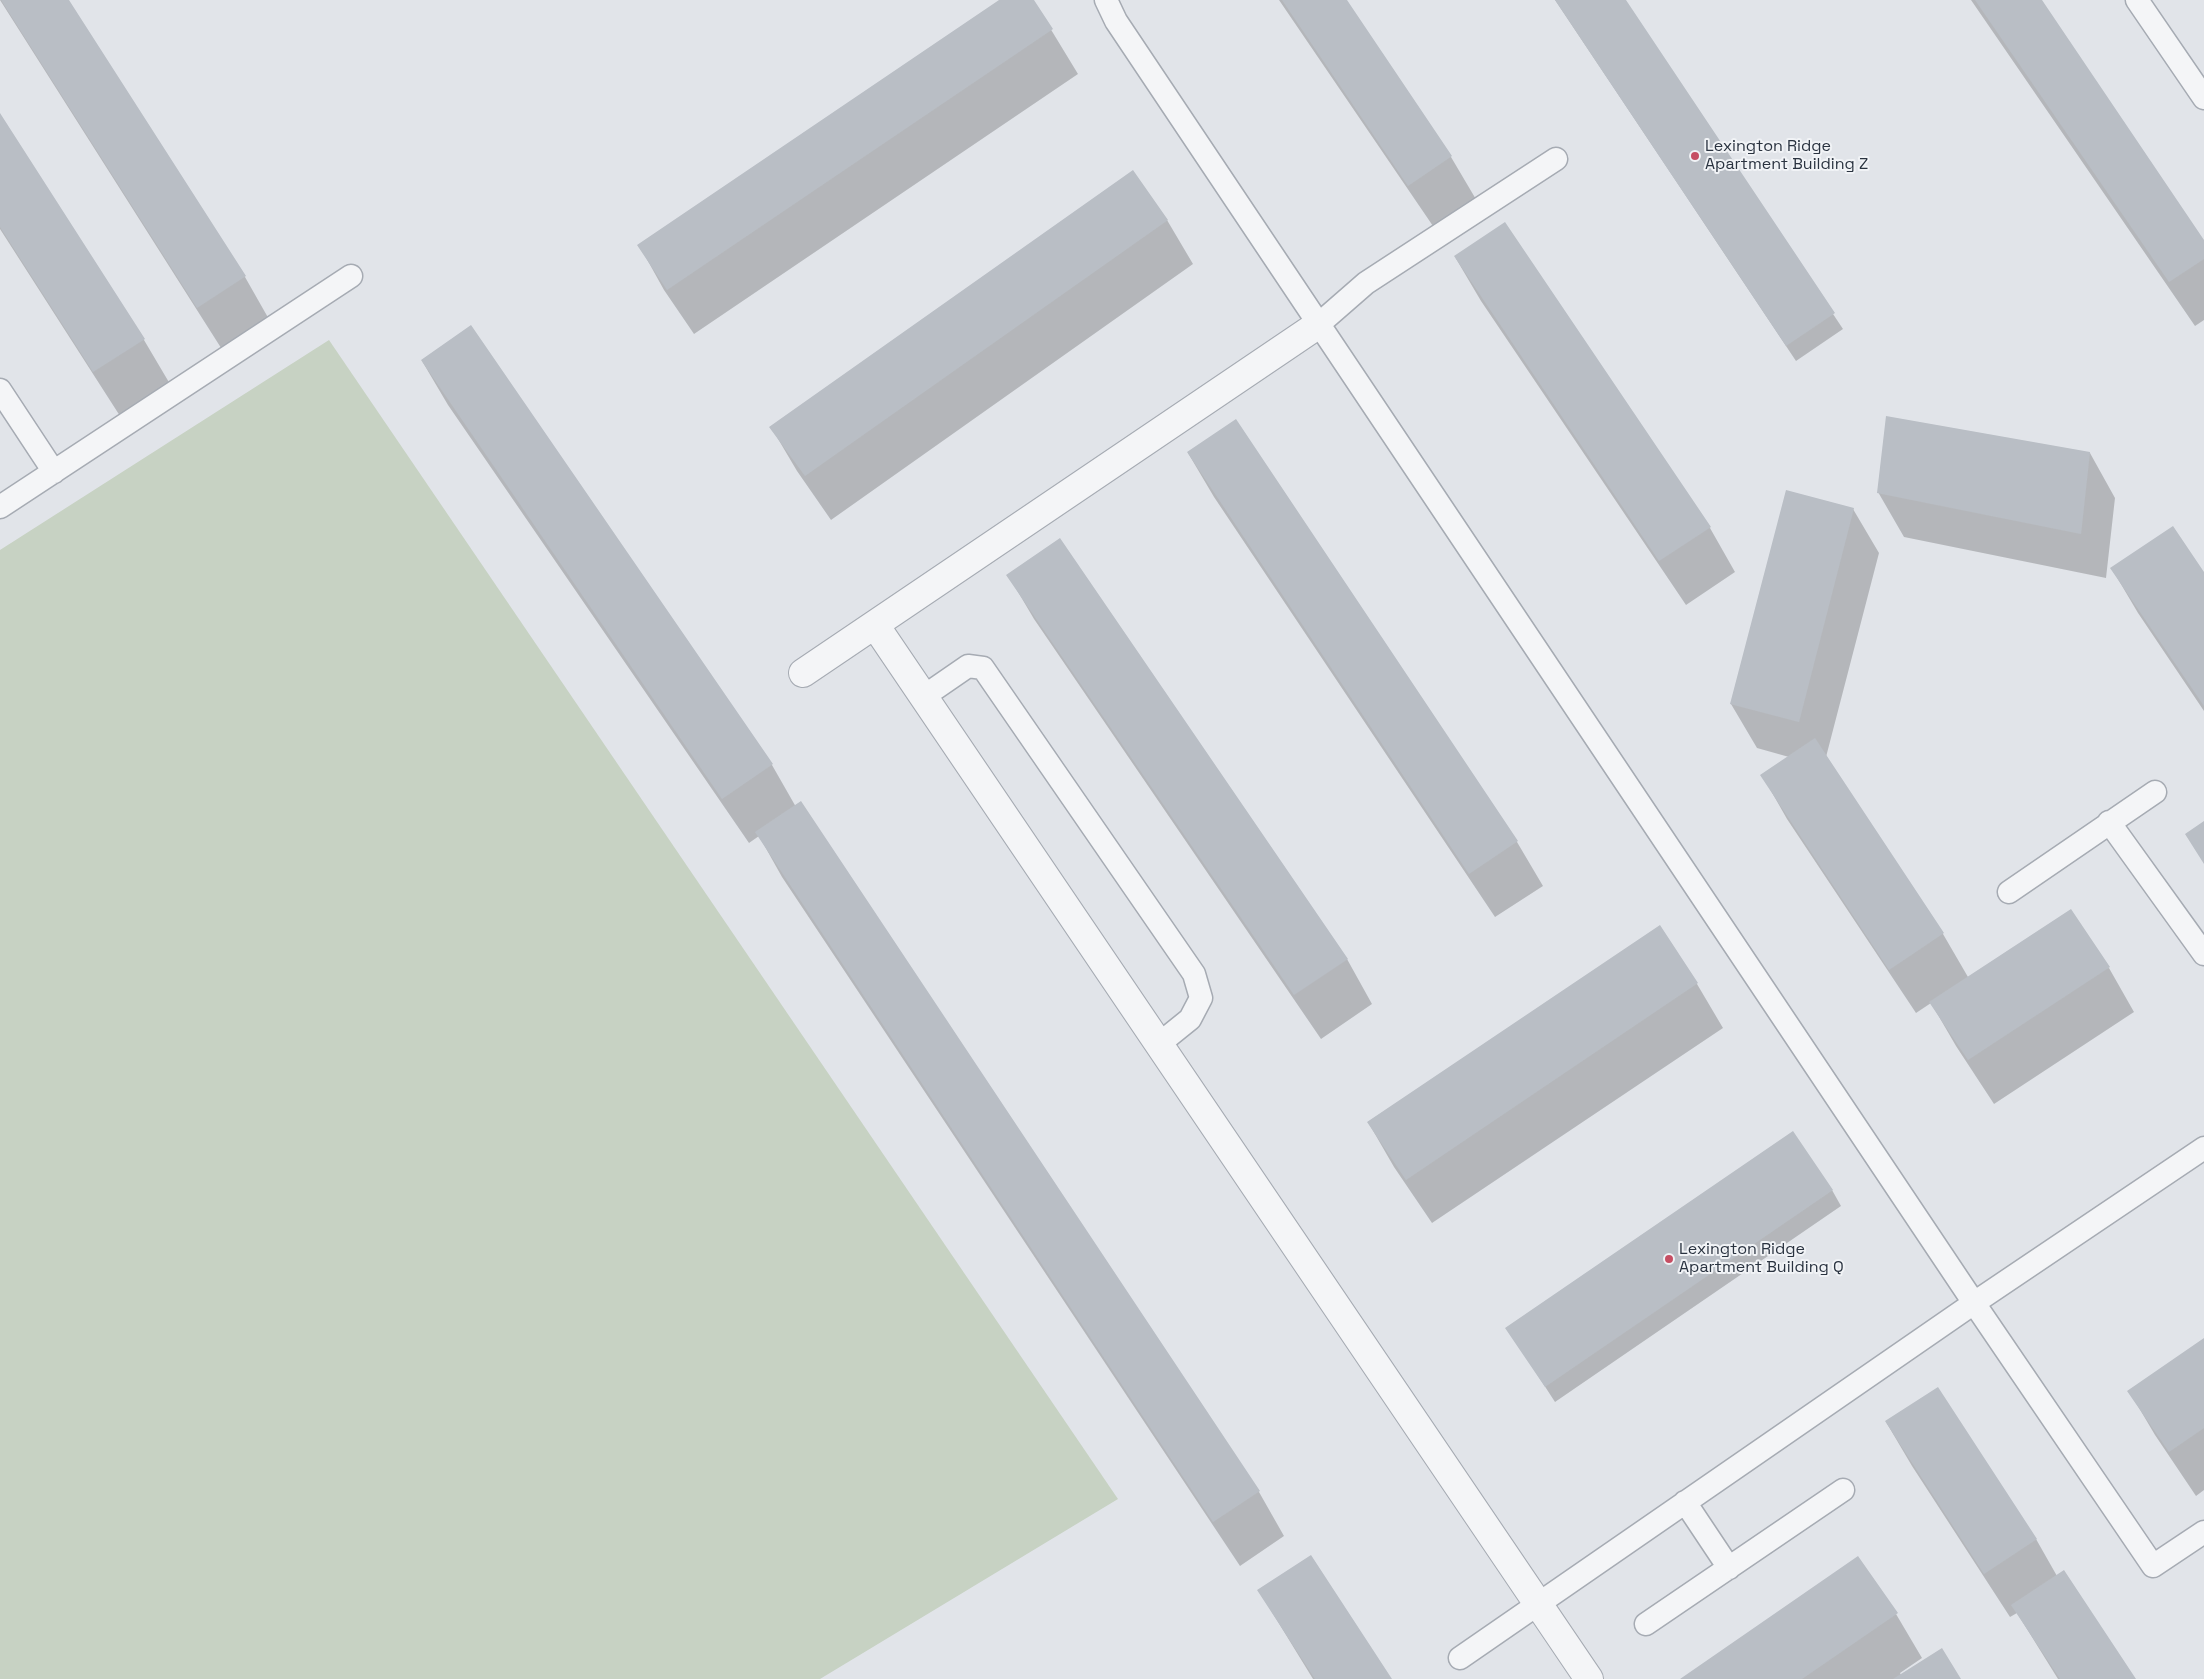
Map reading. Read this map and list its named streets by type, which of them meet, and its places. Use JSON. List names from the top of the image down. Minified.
{"places":["Lexington Ridge Apartment Building Z","Lexington Ridge Apartment Building Q"]}
